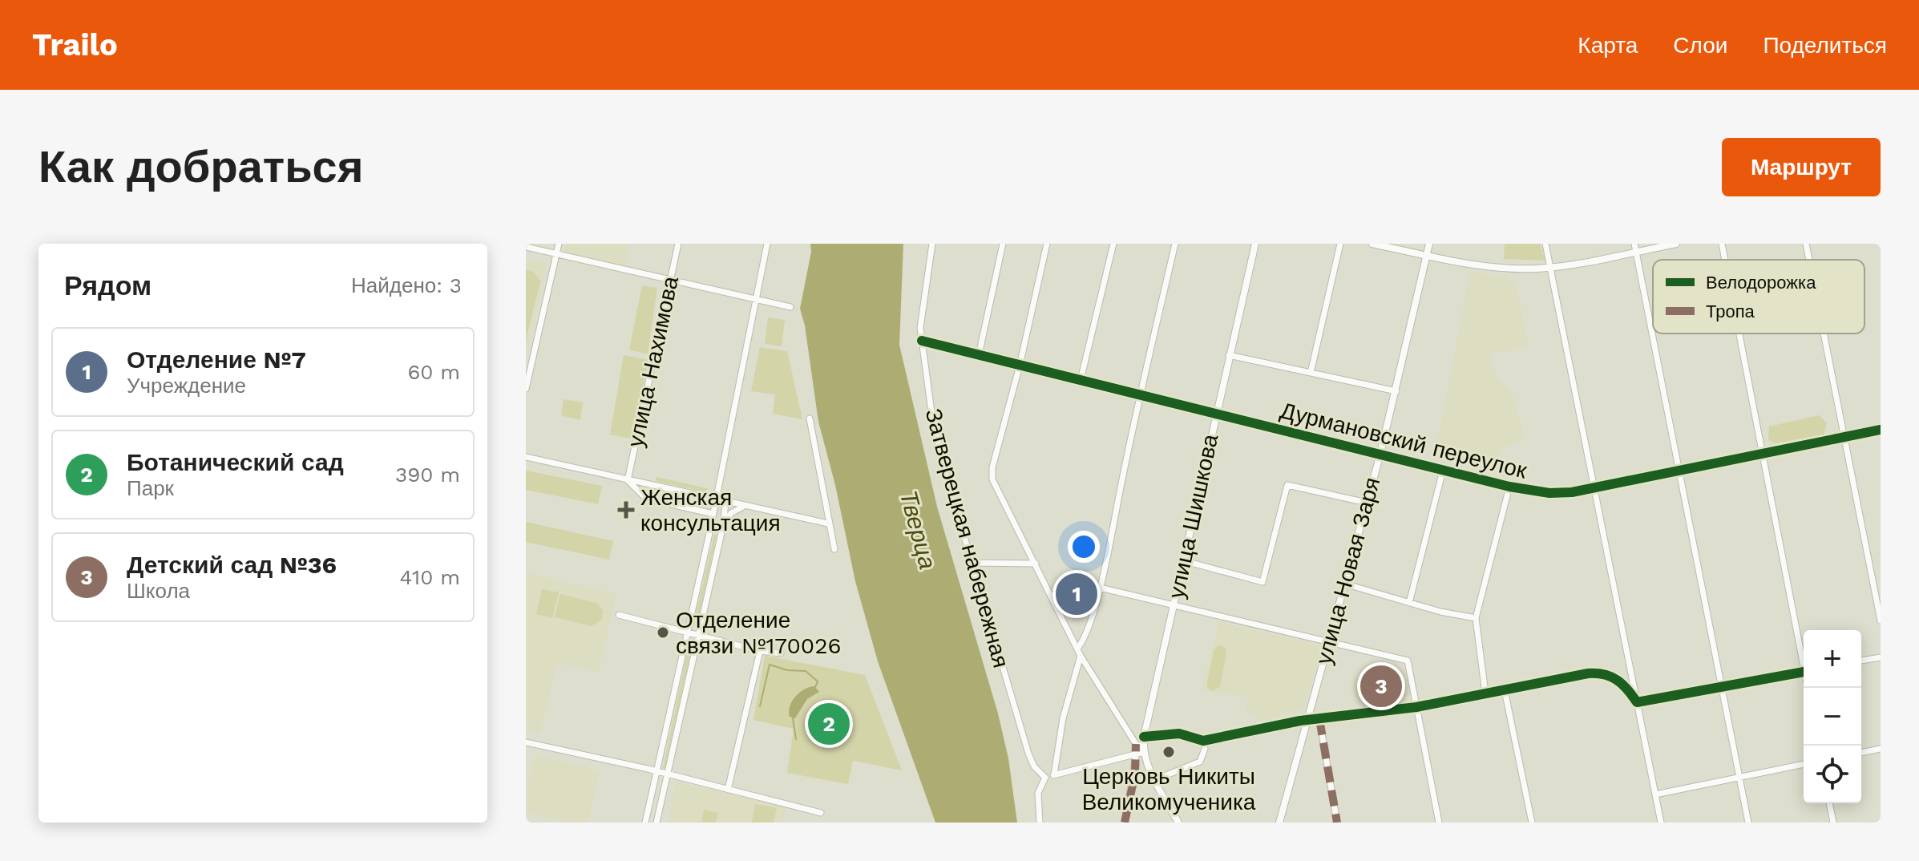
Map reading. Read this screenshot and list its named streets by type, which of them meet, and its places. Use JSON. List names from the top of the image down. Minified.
{"streets":{"main road":["улица Шишкова","улица Новая Заря"],"street":["улица Нахимова","Дурмановский переулок","Затверецкая набережная"]},"crossings":[["Дурмановский переулок","улица Шишкова"],["Дурмановский переулок","Затверецкая набережная"],["Дурмановский переулок","улица Новая Заря"]],"water":["Тверца"],"places":{"health":["Женская консультация"],"other":["Отделение связи №170026","Церковь Никиты Великомученика"]},"legend":["Велодорожка","Тропа"],"page":{"header":"Trailo","nav":["Карта","Слои","Поделиться"],"buttons":"Маршрут","title":"Как добраться","heading":["Рядом","Найдено: 3"],"list":[{"mark":"1","name":"Отделение №7","note":"Учреждение","value":"60 m"},{"mark":"2","name":"Ботанический сад","note":"Парк","value":"390 m"},{"mark":"3","name":"Детский сад №36","note":"Школа","value":"410 m"}],"pins":["1","3","2"],"map_buttons":["+","−"]}}
